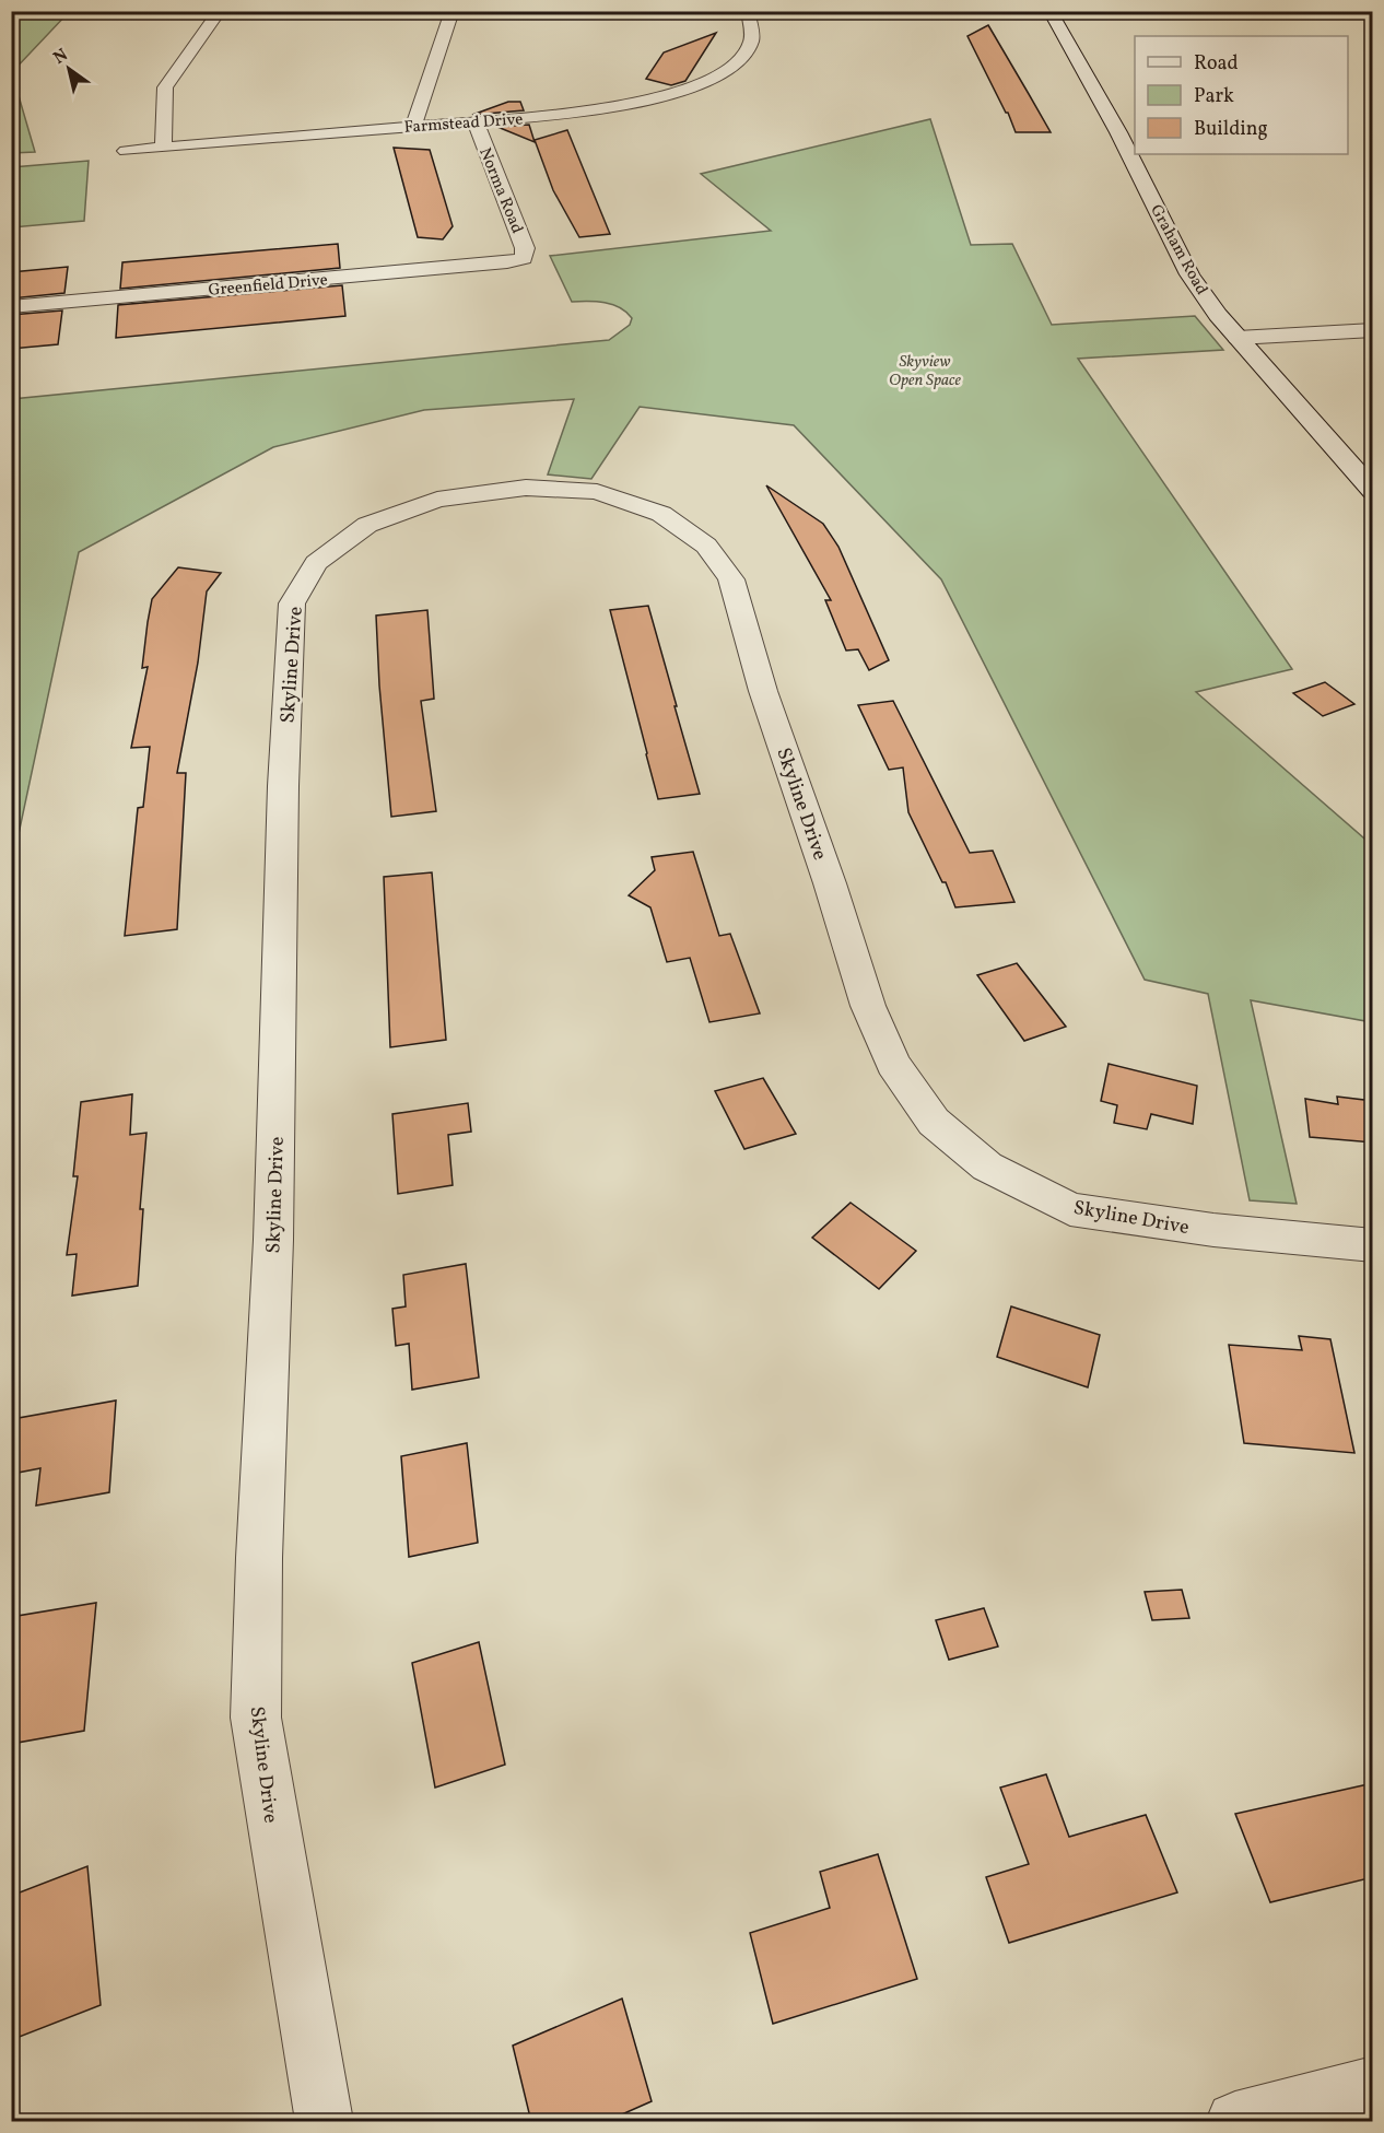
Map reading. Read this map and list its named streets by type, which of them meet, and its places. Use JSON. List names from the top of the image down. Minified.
{"streets":{"street":["Farmstead Drive","Norma Road","Graham Road","Greenfield Drive","Skyline Drive"]},"crossings":[["Farmstead Drive","Norma Road"],["Norma Road","Greenfield Drive"]],"parks":["Skyview Open Space"],"legend":["Road","Park","Building"],"north":"top left"}
